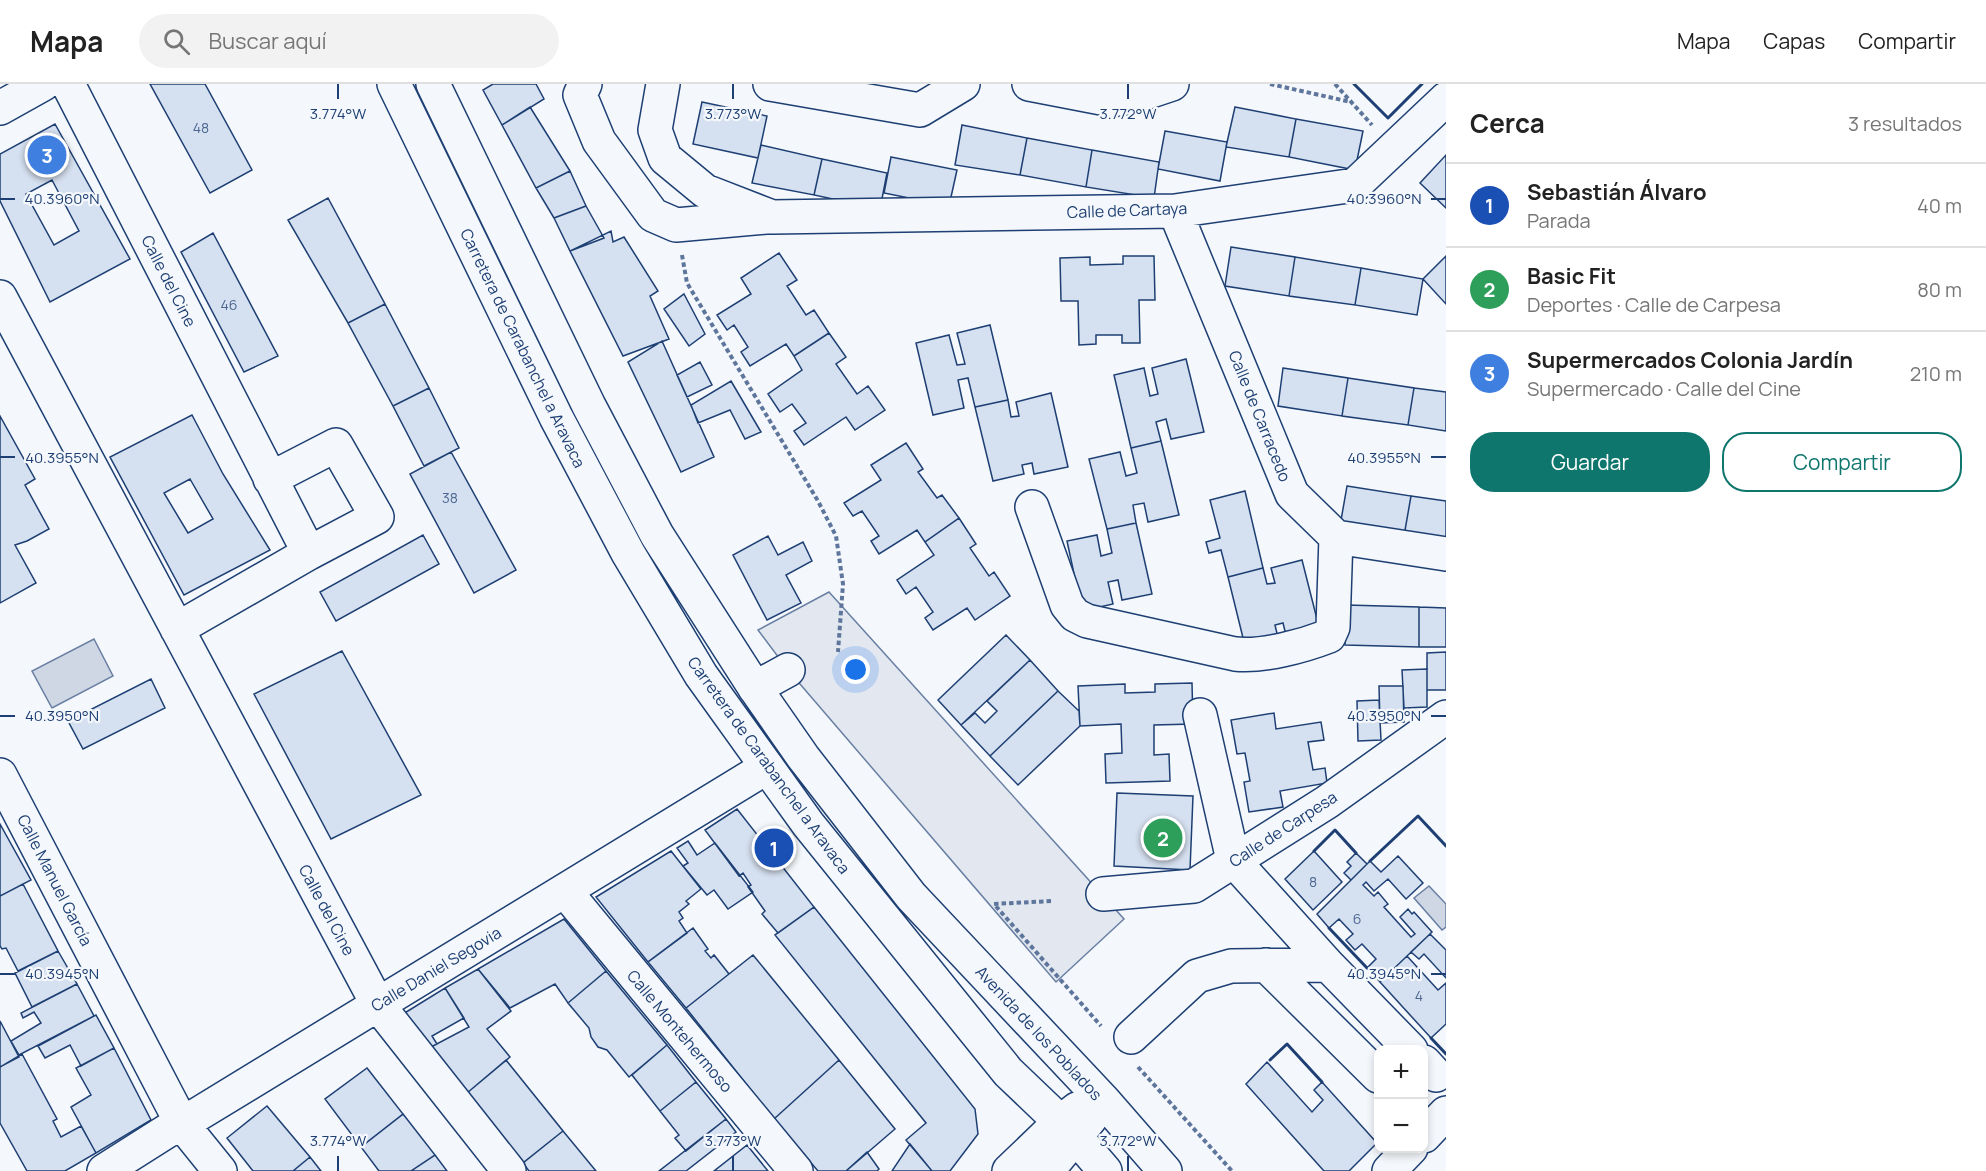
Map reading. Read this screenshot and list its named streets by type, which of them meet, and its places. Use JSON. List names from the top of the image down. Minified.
{"streets":{"main road":["Calle de Cartaya","Calle del Cine","Carretera de Carabanchel a Aravaca","Calle de Carracedo","Calle de Carpesa","Calle Manuel García","Calle Daniel Segovia","Calle Montehermoso","Avenida de los Poblados"]},"crossings":[["Calle de Cartaya","Calle de Carracedo"],["Calle del Cine","Calle Daniel Segovia"],["Carretera de Carabanchel a Aravaca","Calle Daniel Segovia"],["Carretera de Carabanchel a Aravaca","Avenida de los Poblados"],["Calle Manuel García","Calle Daniel Segovia"],["Calle Daniel Segovia","Calle Montehermoso"]],"house_numbers":["48","46","38","8","6","4"],"page":{"header":"Mapa","search":"Buscar aquí","nav":["Mapa","Capas","Compartir"],"heading":["Cerca","3 resultados"],"pins":["3","2","1"],"list":[{"mark":"1","name":"Sebastián Álvaro","note":"Parada","value":"40 m"},{"mark":"2","name":"Basic Fit","note":"Deportes · Calle de Carpesa","value":"80 m"},{"mark":"3","name":"Supermercados Colonia Jardín","note":"Supermercado · Calle del Cine","value":"210 m"}],"buttons":["Guardar","Compartir"],"map_buttons":["+","−"]},"coordinates":["3.774°W","3.773°W","3.772°W","40.3960°N","40.3955°N","40.3950°N","40.3945°N"]}
